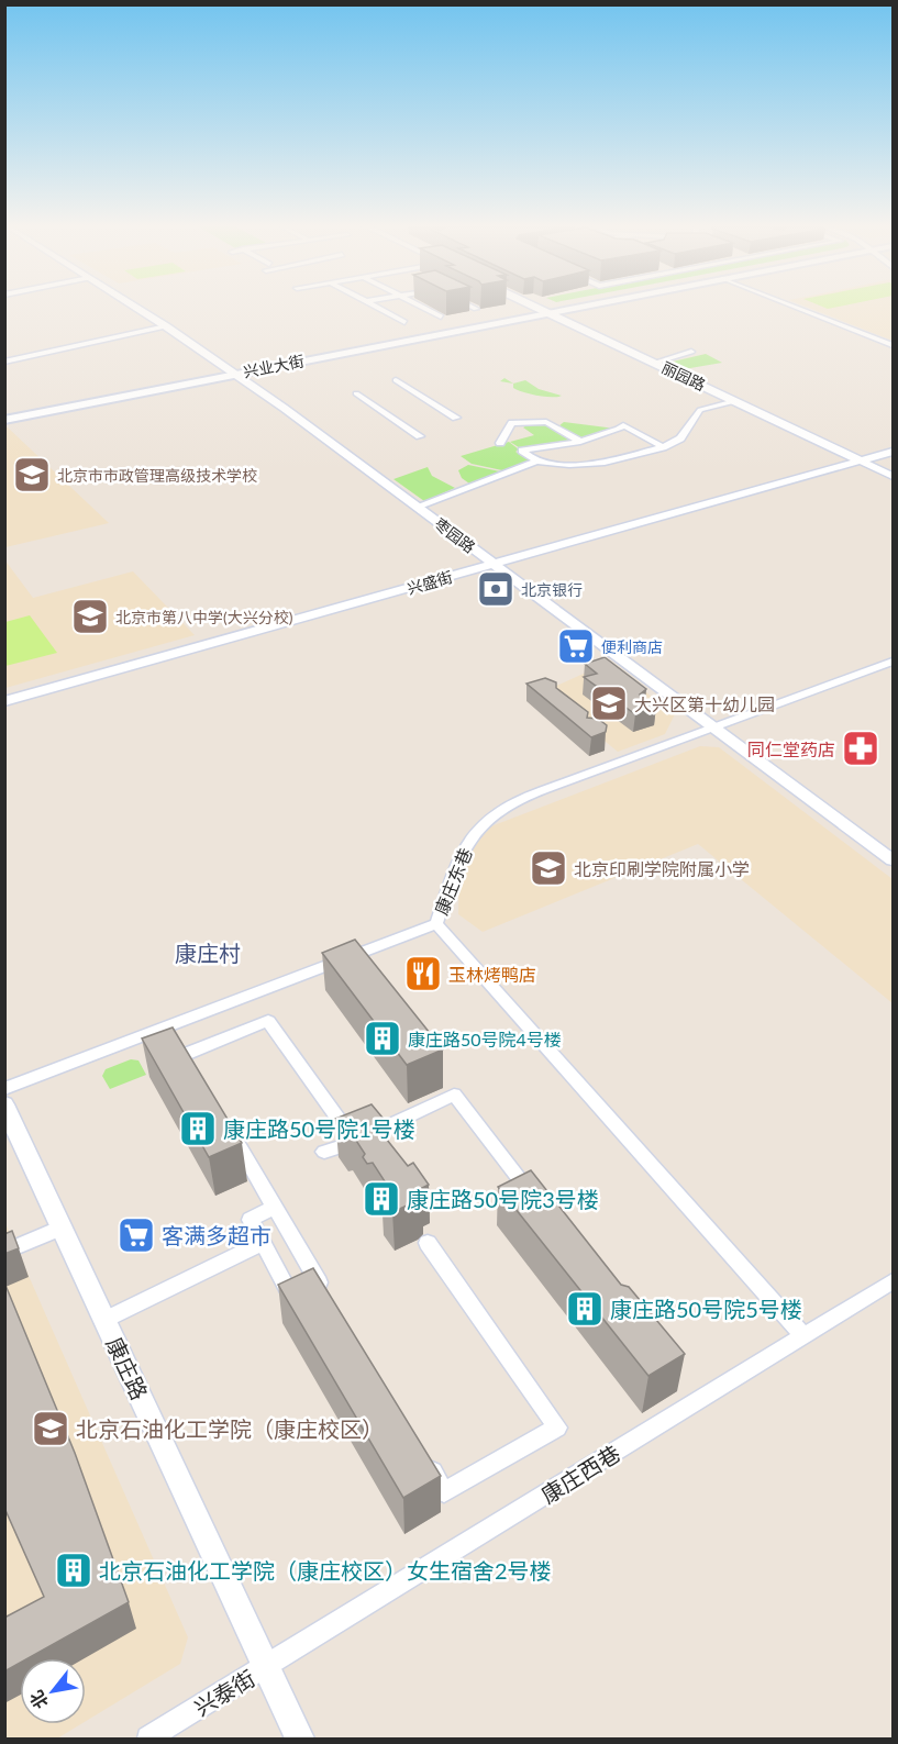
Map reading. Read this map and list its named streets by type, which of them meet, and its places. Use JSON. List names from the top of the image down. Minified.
{"streets":{"main road":["兴业大街"],"street":["丽园路","枣园路","兴盛街","康庄东巷","康庄路","康庄西巷","兴泰街"]},"crossings":[["兴业大街","丽园路"],["兴业大街","枣园路"],["丽园路","兴盛街"],["枣园路","兴盛街"],["枣园路","康庄东巷"],["康庄路","康庄西巷"],["康庄路","兴泰街"],["康庄西巷","兴泰街"]],"districts":["康庄村"],"places":{"school or university":["北京市市政管理高级技术学校","北京市第八中学(大兴分校)","大兴区第十幼儿园","北京印刷学院附属小学","北京石油化工学院（康庄校区）"],"bank":["北京银行"],"supermarket":["便利商店","客满多超市"],"pharmacy":["同仁堂药店"],"restaurant":["玉林烤鸭店"],"building":["康庄路50号院4号楼","康庄路50号院1号楼","康庄路50号院3号楼","康庄路50号院5号楼","北京石油化工学院（康庄校区）女生宿舍2号楼"]},"north":"bottom left"}
